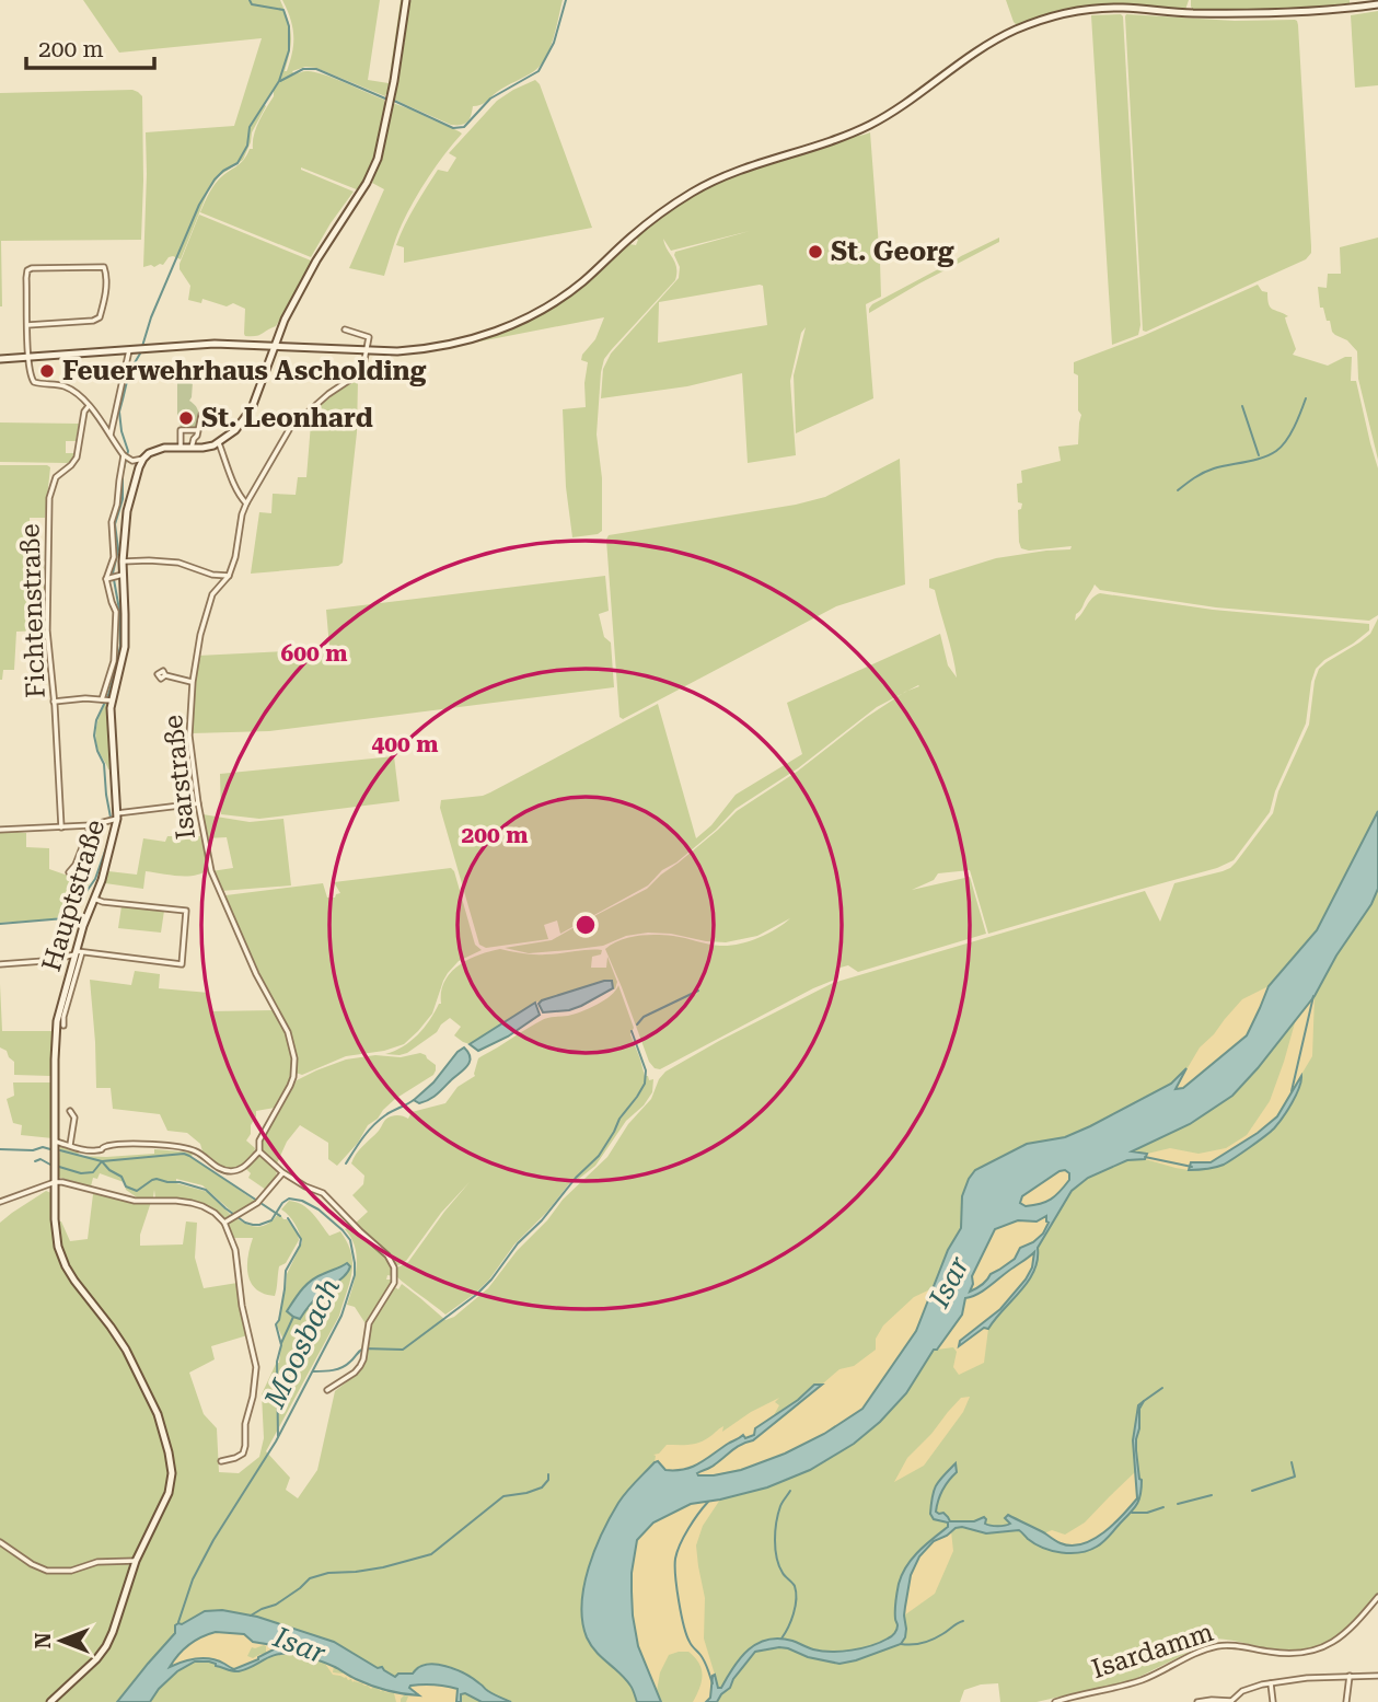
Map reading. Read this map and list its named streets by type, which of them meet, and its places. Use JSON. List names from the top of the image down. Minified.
{"streets":{"main road":["Hauptstraße"],"street":["Fichtenstraße","Isarstraße","Isardamm"]},"water":["Isar","Moosbach"],"places":["St. Georg","Feuerwehrhaus Ascholding","St. Leonhard"],"scale_bar":"200 m","north":"left","rings":["600 m","400 m","200 m"]}
